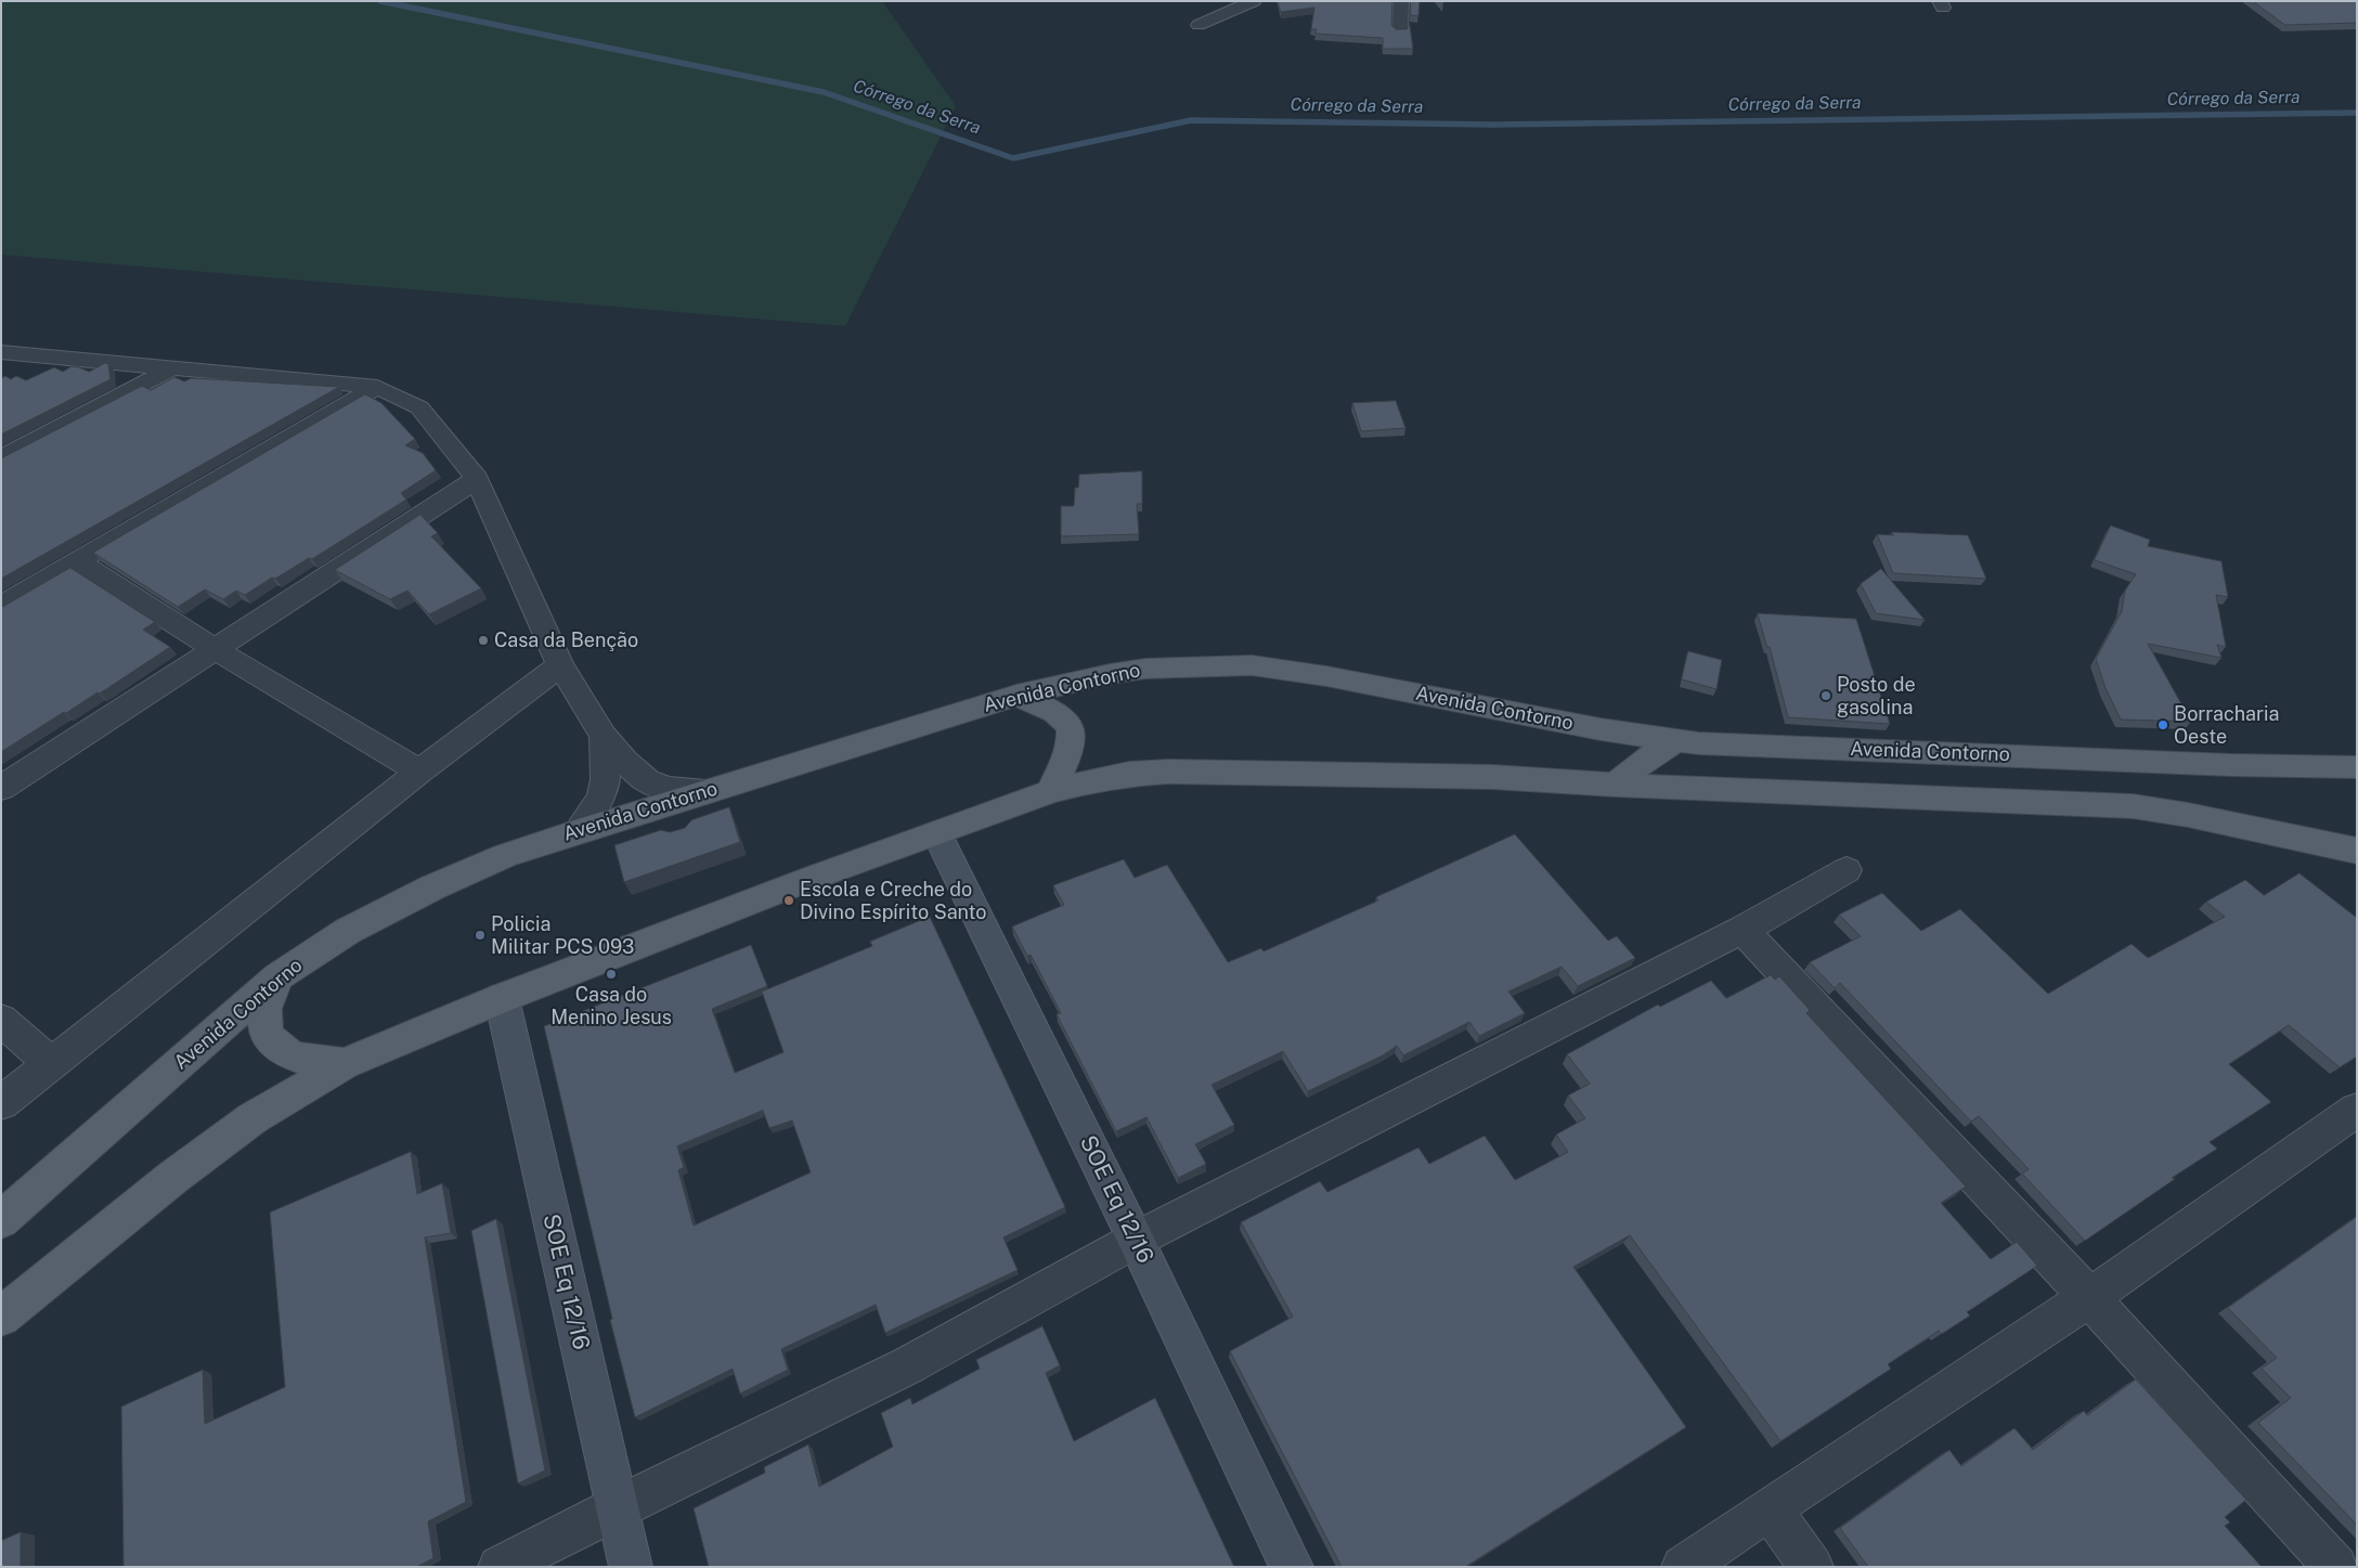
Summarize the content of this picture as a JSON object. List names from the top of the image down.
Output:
{
  "streets": {
    "main road": ["Avenida Contorno"],
    "street": ["SOE Eq 12/16"]
  },
  "water": ["Córrego da Serra"],
  "places": [
    "Casa da Benção",
    "Posto de gasolina",
    "Borracharia Oeste",
    "Escola e Creche do Divino Espírito Santo",
    "Policia Militar PCS 093",
    "Casa do Menino Jesus"
  ]
}
